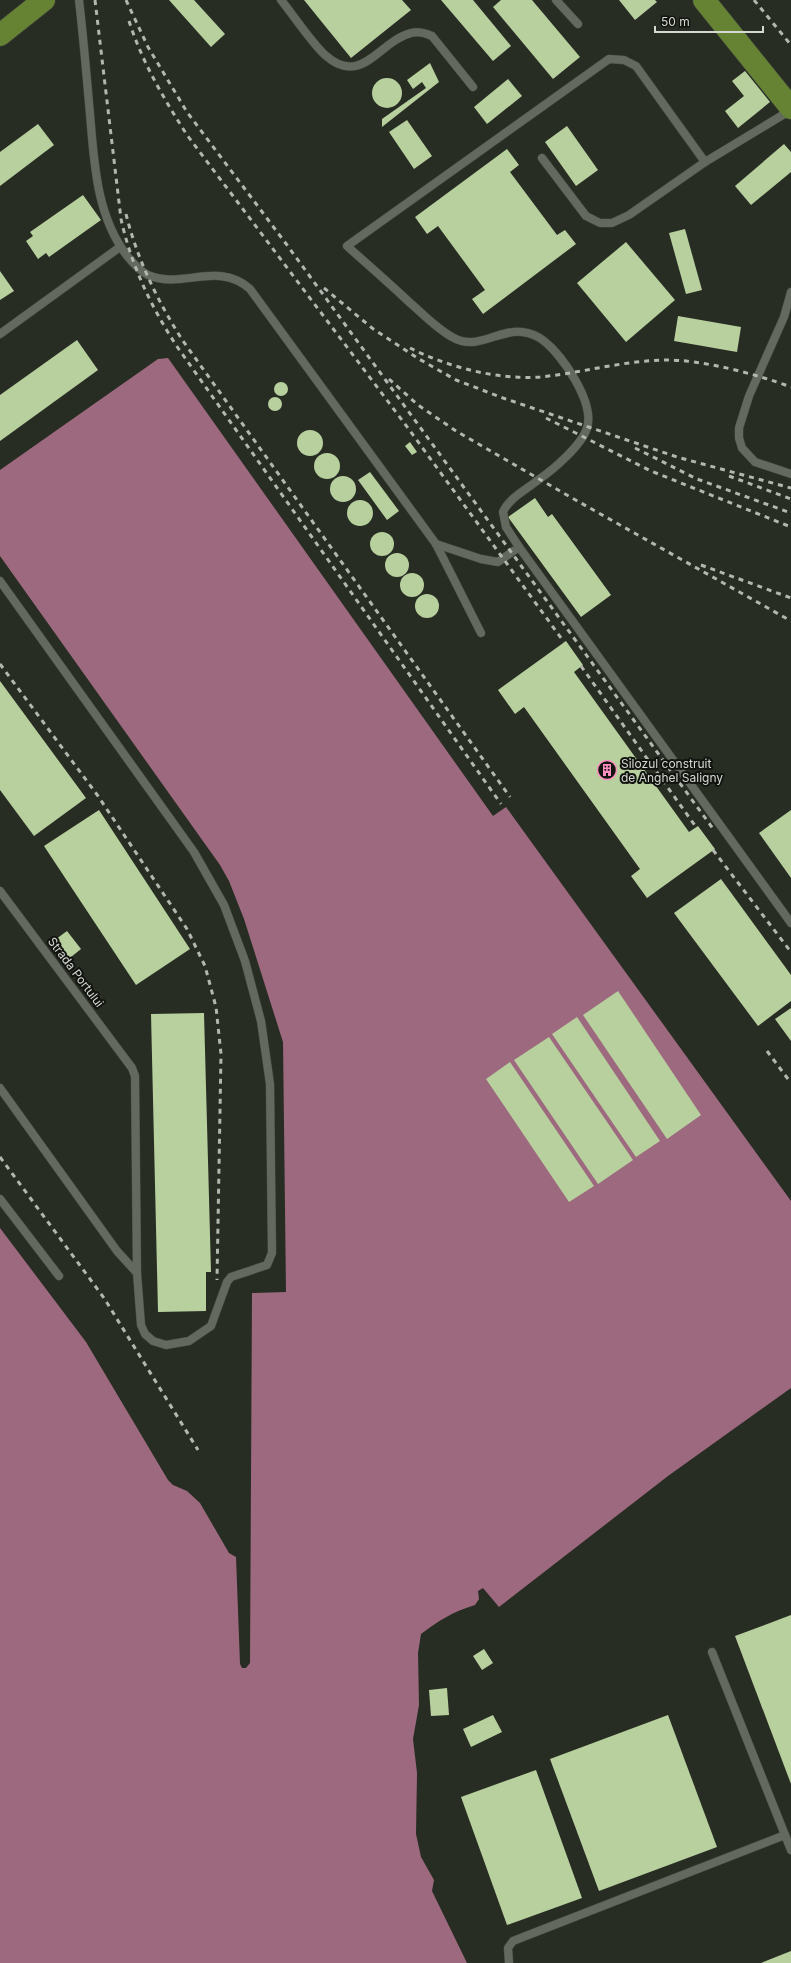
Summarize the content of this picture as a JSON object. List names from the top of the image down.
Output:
{
  "streets": {
    "lane": ["Strada Portului"]
  },
  "places": {
    "building": ["Silozul construit de Anghel Saligny"]
  },
  "scale_bar": "50 m"
}
